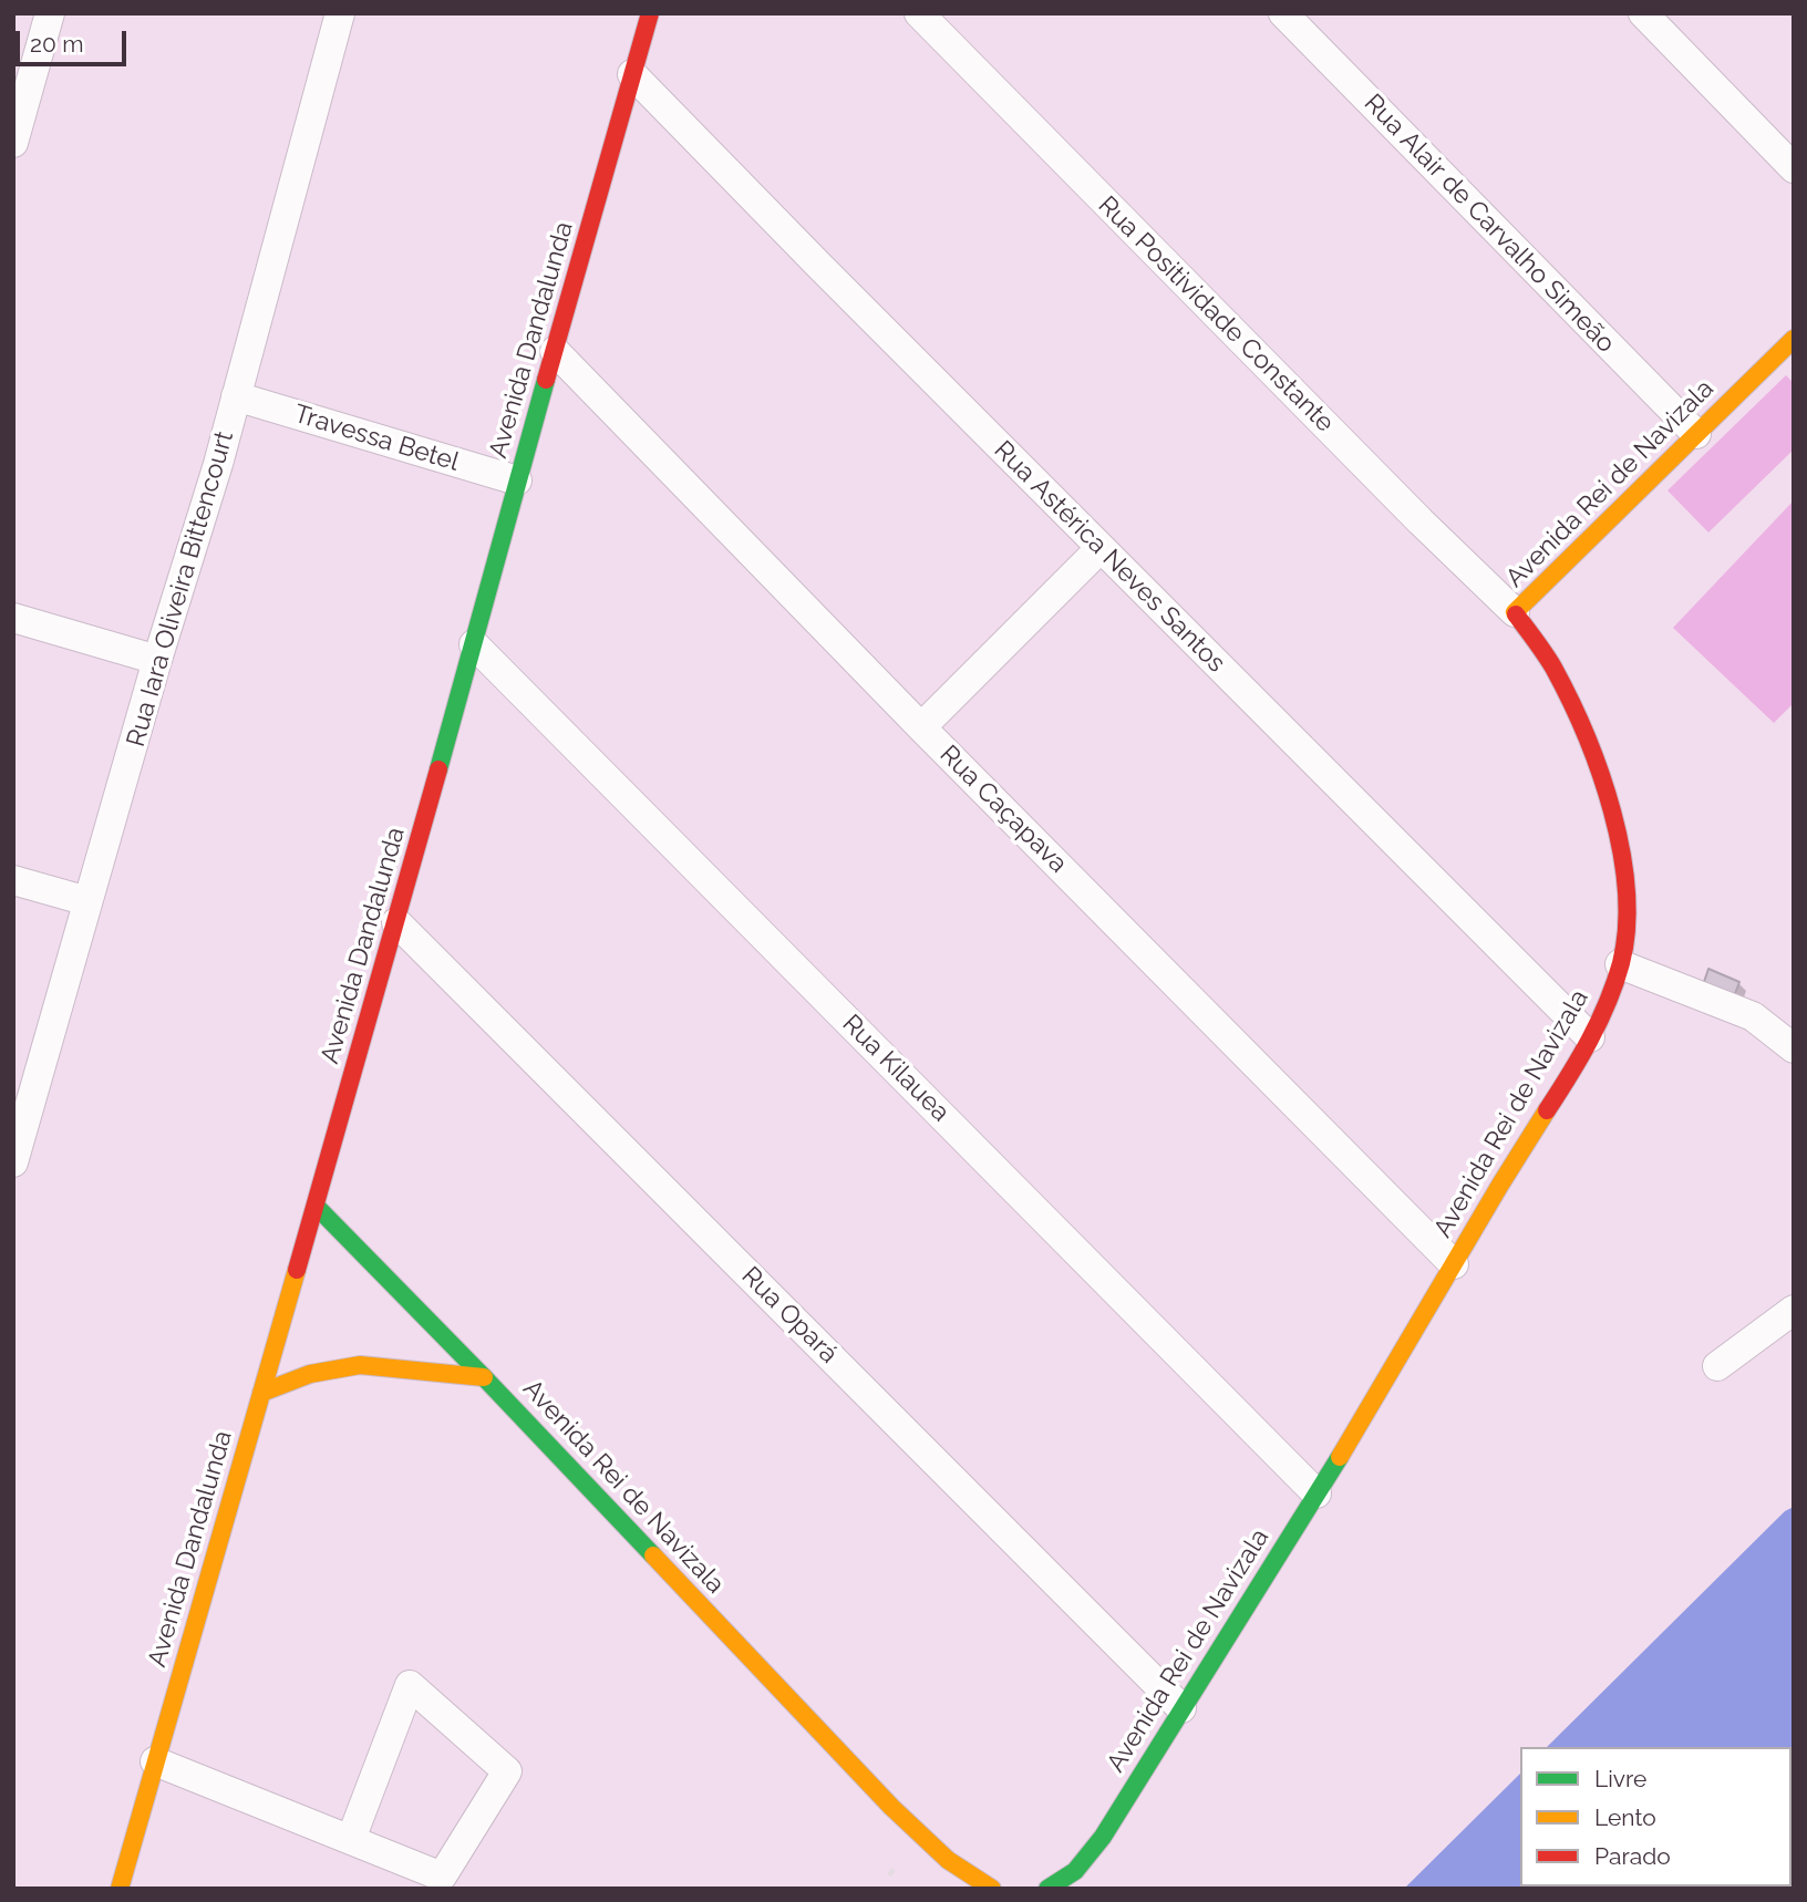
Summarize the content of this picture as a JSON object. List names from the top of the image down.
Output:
{
  "streets": {
    "street": [
      "Rua Alair de Carvalho Simeão",
      "Rua Positividade Constante",
      "Avenida Dandalunda",
      "Travessa Betel",
      "Avenida Rei de Navizala",
      "Rua Astérica Neves Santos",
      "Rua Iara Oliveira Bittencourt",
      "Rua Caçapava",
      "Rua Kilauea",
      "Rua Opará"
    ]
  },
  "crossings": [
    ["Rua Alair de Carvalho Simeão", "Avenida Rei de Navizala"],
    ["Rua Positividade Constante", "Avenida Rei de Navizala"],
    ["Avenida Dandalunda", "Travessa Betel"],
    ["Avenida Dandalunda", "Avenida Rei de Navizala"],
    ["Avenida Dandalunda", "Rua Astérica Neves Santos"],
    ["Avenida Dandalunda", "Rua Caçapava"],
    ["Avenida Dandalunda", "Rua Kilauea"],
    ["Avenida Dandalunda", "Rua Opará"],
    ["Travessa Betel", "Rua Iara Oliveira Bittencourt"],
    ["Avenida Rei de Navizala", "Rua Astérica Neves Santos"],
    ["Avenida Rei de Navizala", "Rua Caçapava"],
    ["Avenida Rei de Navizala", "Rua Kilauea"],
    ["Avenida Rei de Navizala", "Rua Opará"]
  ],
  "legend": ["Livre", "Lento", "Parado"],
  "scale_bar": "20 m"
}
